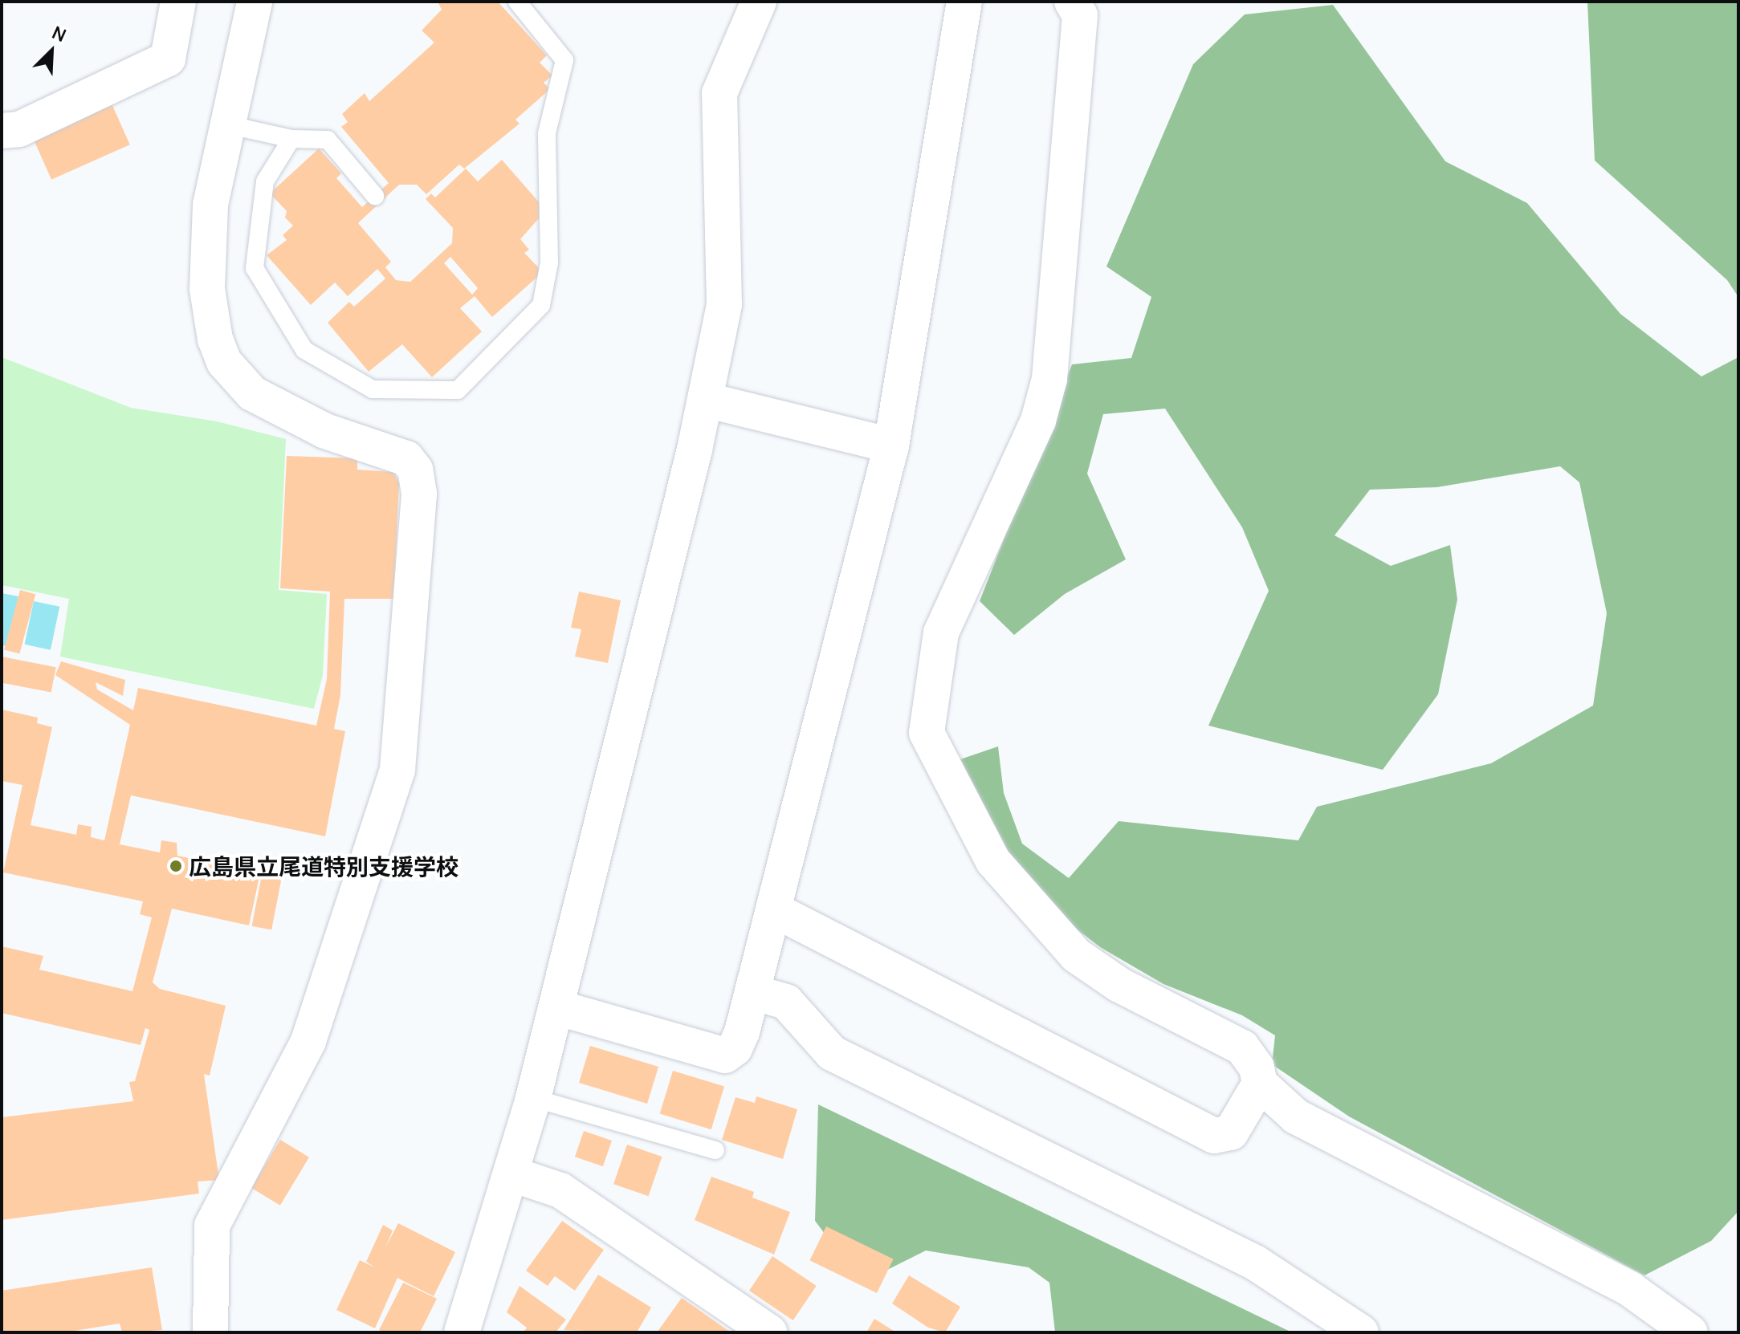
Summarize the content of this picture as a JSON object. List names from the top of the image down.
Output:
{
  "places": ["広島県立尾道特別支援学校"],
  "north": "top right"
}
